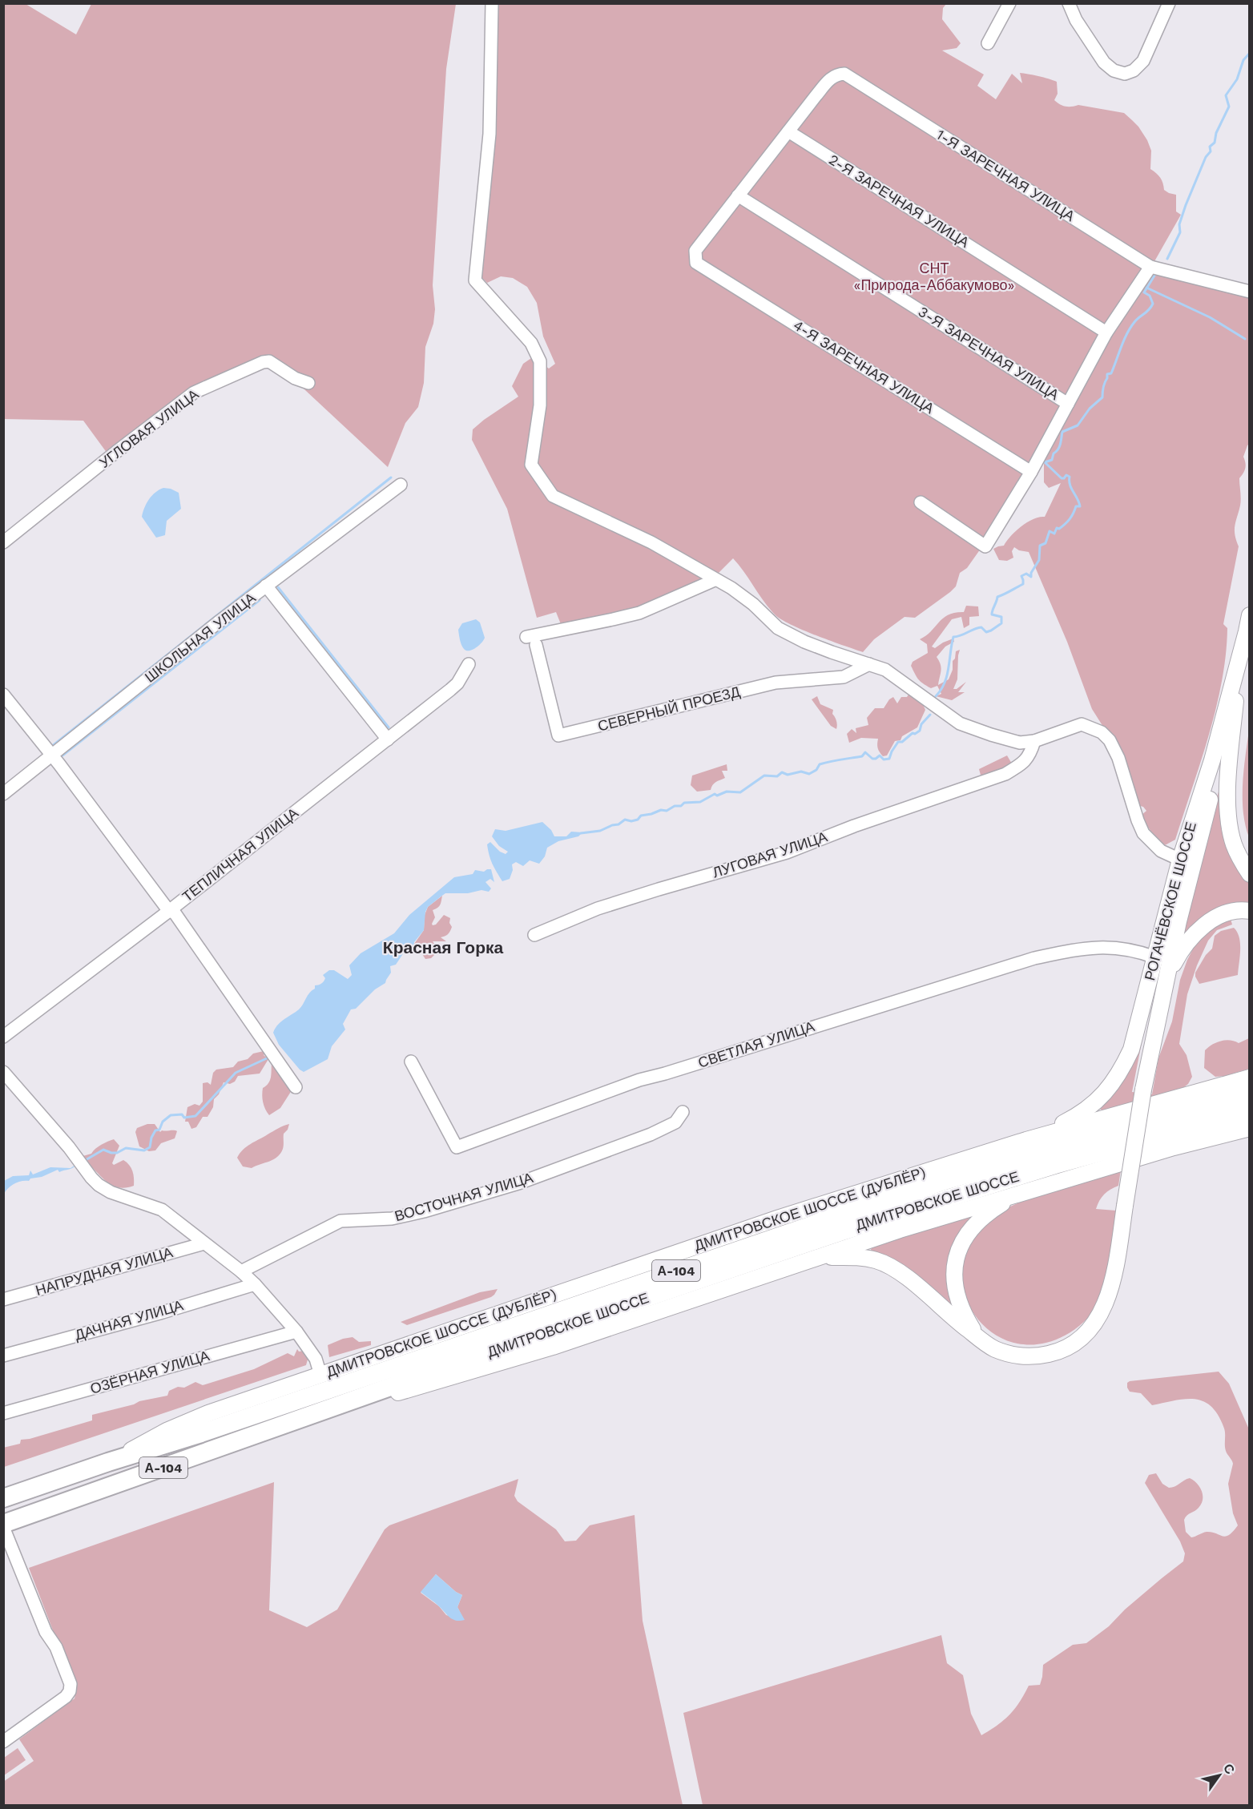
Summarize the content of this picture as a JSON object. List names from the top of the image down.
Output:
{
  "streets": {
    "highway": ["ДМИТРОВСКОЕ ШОССЕ", "А-104"],
    "main road": ["РОГАЧЁВСКОЕ ШОССЕ", "ДМИТРОВСКОЕ ШОССЕ (ДУБЛЁР)"],
    "street": [
      "1-Я ЗАРЕЧНАЯ УЛИЦА",
      "2-Я ЗАРЕЧНАЯ УЛИЦА",
      "3-Я ЗАРЕЧНАЯ УЛИЦА",
      "4-Я ЗАРЕЧНАЯ УЛИЦА",
      "УГЛОВАЯ УЛИЦА",
      "ШКОЛЬНАЯ УЛИЦА",
      "СЕВЕРНЫЙ ПРОЕЗД",
      "ТЕПЛИЧНАЯ УЛИЦА",
      "ЛУГОВАЯ УЛИЦА",
      "СВЕТЛАЯ УЛИЦА",
      "ВОСТОЧНАЯ УЛИЦА",
      "НАПРУДНАЯ УЛИЦА",
      "ДАЧНАЯ УЛИЦА",
      "ОЗЁРНАЯ УЛИЦА"
    ]
  },
  "crossings": [
    ["1-Я ЗАРЕЧНАЯ УЛИЦА", "2-Я ЗАРЕЧНАЯ УЛИЦА"],
    ["1-Я ЗАРЕЧНАЯ УЛИЦА", "3-Я ЗАРЕЧНАЯ УЛИЦА"],
    ["1-Я ЗАРЕЧНАЯ УЛИЦА", "4-Я ЗАРЕЧНАЯ УЛИЦА"],
    ["РОГАЧЁВСКОЕ ШОССЕ", "СВЕТЛАЯ УЛИЦА"],
    ["РОГАЧЁВСКОЕ ШОССЕ", "ДМИТРОВСКОЕ ШОССЕ (ДУБЛЁР)"],
    ["ДМИТРОВСКОЕ ШОССЕ", "ДМИТРОВСКОЕ ШОССЕ (ДУБЛЁР)"]
  ],
  "districts": ["Красная Горка"],
  "parks": ["СНТ «Природа-Аббакумово»"],
  "north": "top right"
}
